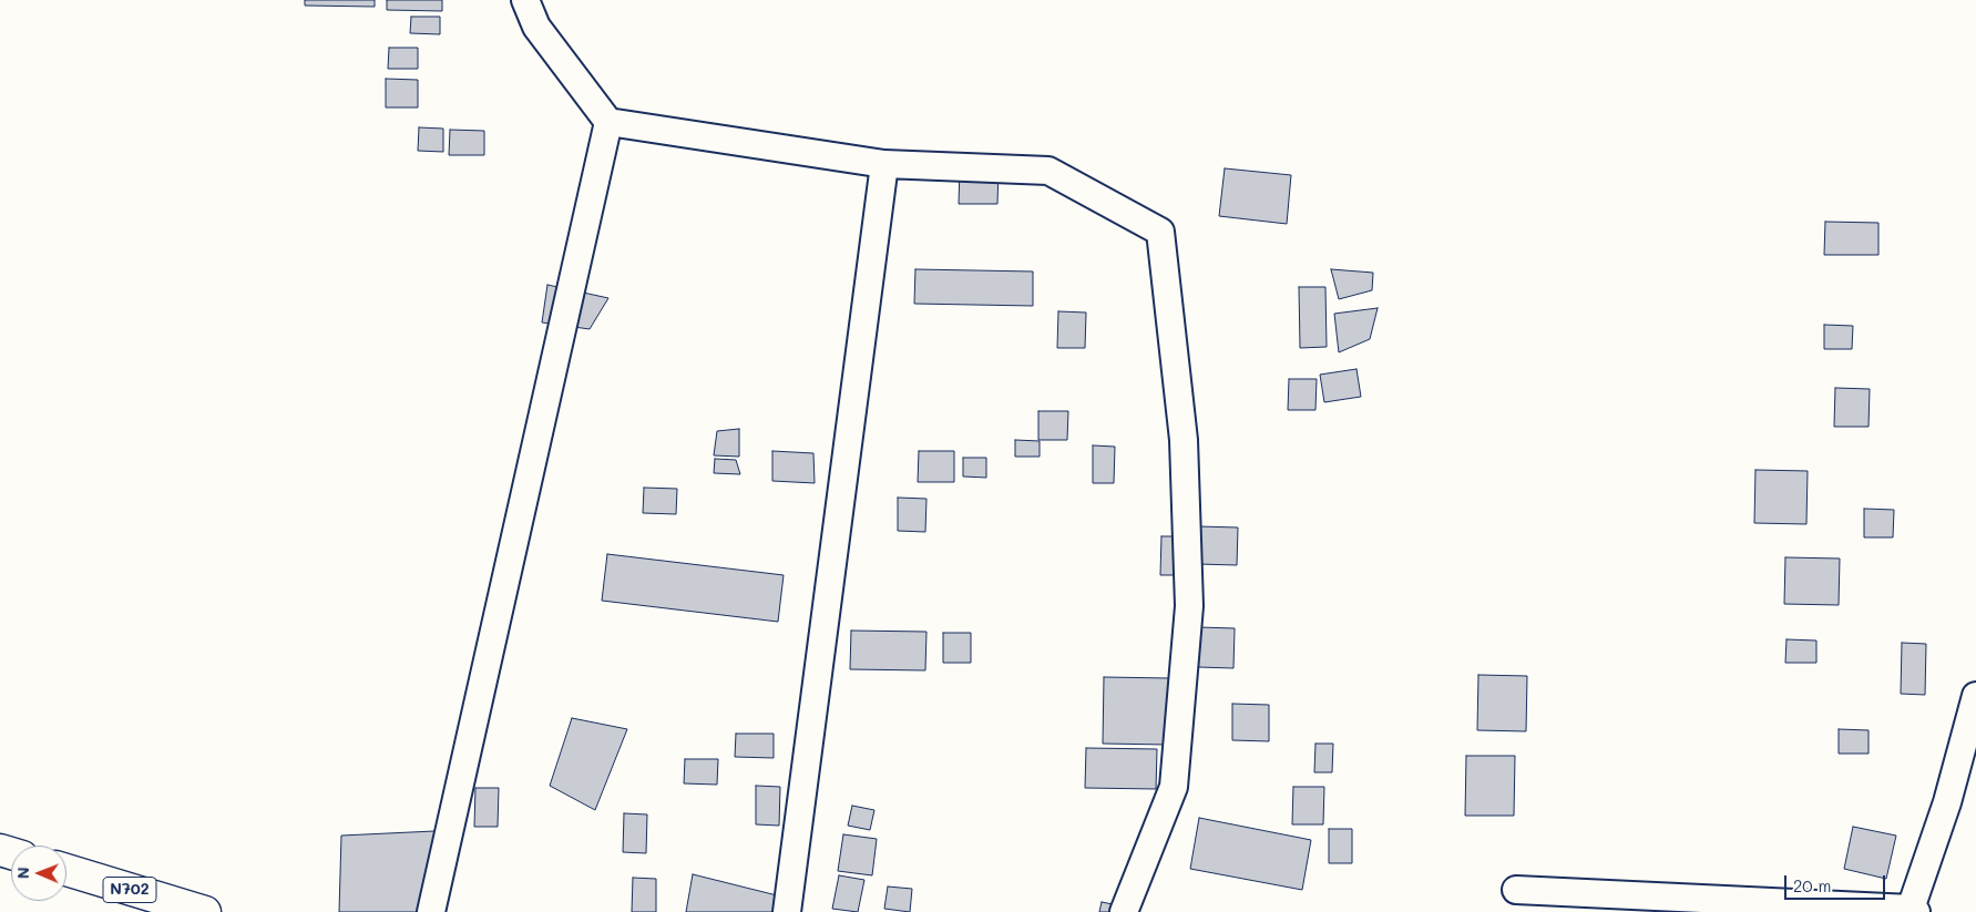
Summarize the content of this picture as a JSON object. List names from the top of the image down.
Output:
{
  "streets": {
    "highway": ["N702"]
  },
  "scale_bar": "20 m",
  "north": "left"
}
